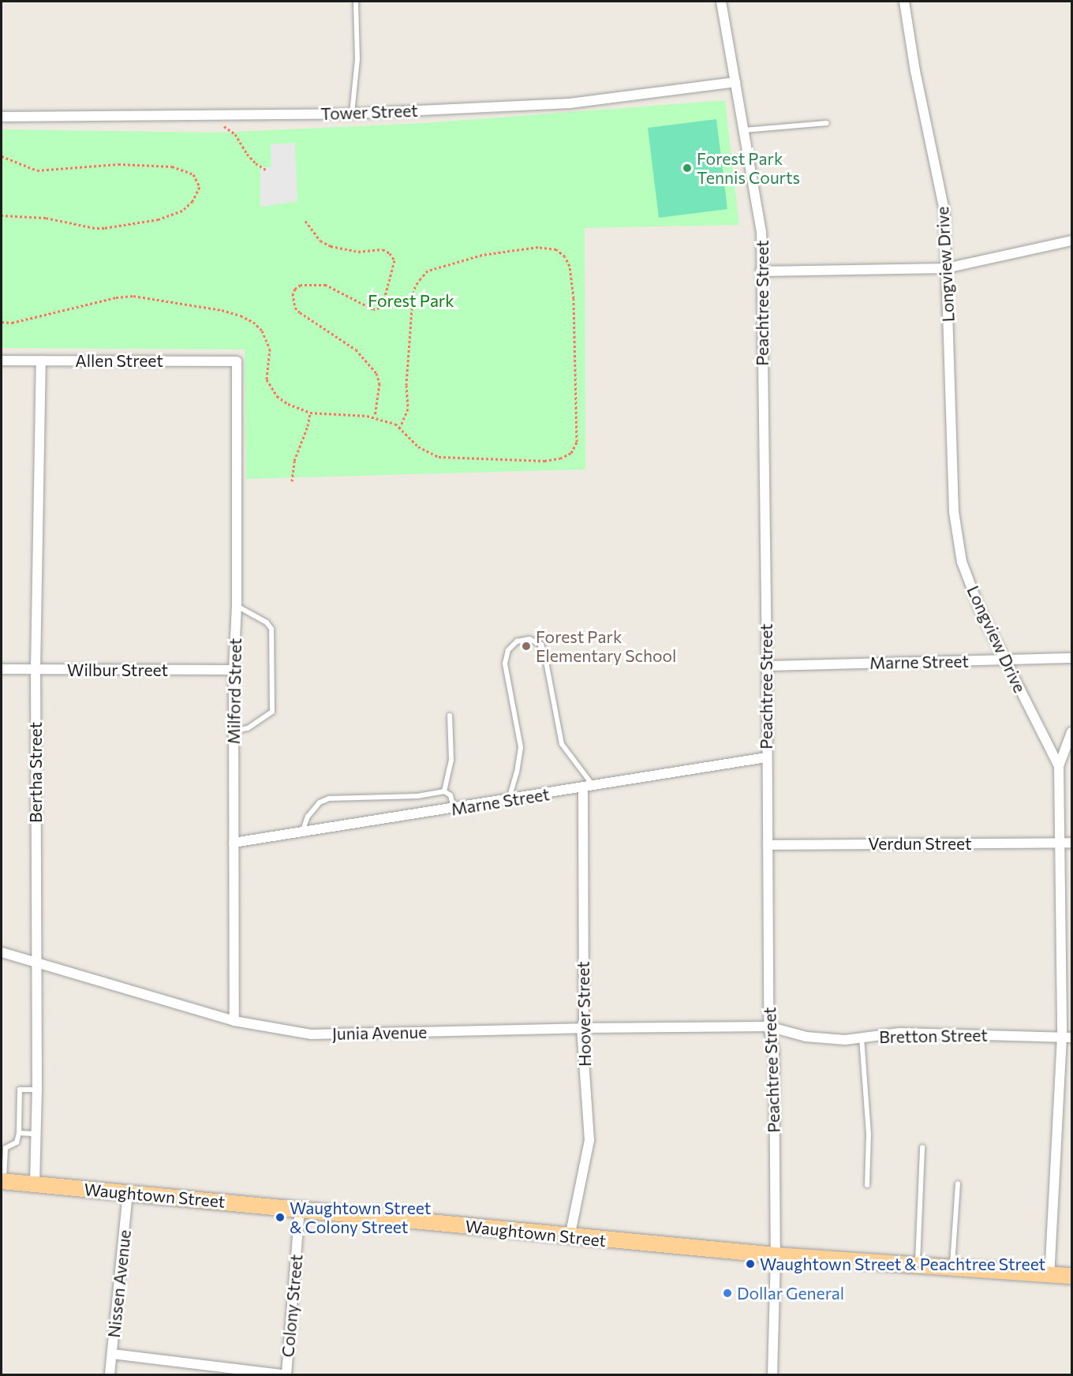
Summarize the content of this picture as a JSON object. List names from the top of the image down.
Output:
{
  "streets": {
    "main road": ["Waughtown Street"],
    "street": [
      "Tower Street",
      "Longview Drive",
      "Peachtree Street",
      "Allen Street",
      "Marne Street",
      "Wilbur Street",
      "Milford Street",
      "Bertha Street",
      "Verdun Street",
      "Hoover Street",
      "Junia Avenue",
      "Bretton Street",
      "Nissen Avenue",
      "Colony Street"
    ]
  },
  "crossings": [
    ["Tower Street", "Peachtree Street"],
    ["Longview Drive", "Marne Street"],
    ["Longview Drive", "Verdun Street"],
    ["Longview Drive", "Bretton Street"],
    ["Longview Drive", "Waughtown Street"],
    ["Peachtree Street", "Marne Street"],
    ["Peachtree Street", "Verdun Street"],
    ["Peachtree Street", "Junia Avenue"],
    ["Peachtree Street", "Bretton Street"],
    ["Peachtree Street", "Waughtown Street"],
    ["Allen Street", "Milford Street"],
    ["Allen Street", "Bertha Street"],
    ["Marne Street", "Milford Street"],
    ["Marne Street", "Hoover Street"],
    ["Wilbur Street", "Milford Street"],
    ["Wilbur Street", "Bertha Street"],
    ["Milford Street", "Junia Avenue"],
    ["Bertha Street", "Junia Avenue"],
    ["Bertha Street", "Waughtown Street"],
    ["Hoover Street", "Junia Avenue"],
    ["Hoover Street", "Waughtown Street"],
    ["Junia Avenue", "Bretton Street"],
    ["Waughtown Street", "Nissen Avenue"],
    ["Waughtown Street", "Colony Street"],
    ["Nissen Avenue", "Colony Street"]
  ],
  "parks": ["Forest Park"],
  "places": [
    "Forest Park Tennis Courts",
    "Forest Park Elementary School",
    "Waughtown Street & Colony Street",
    "Waughtown Street & Peachtree Street",
    "Dollar General"
  ]
}
